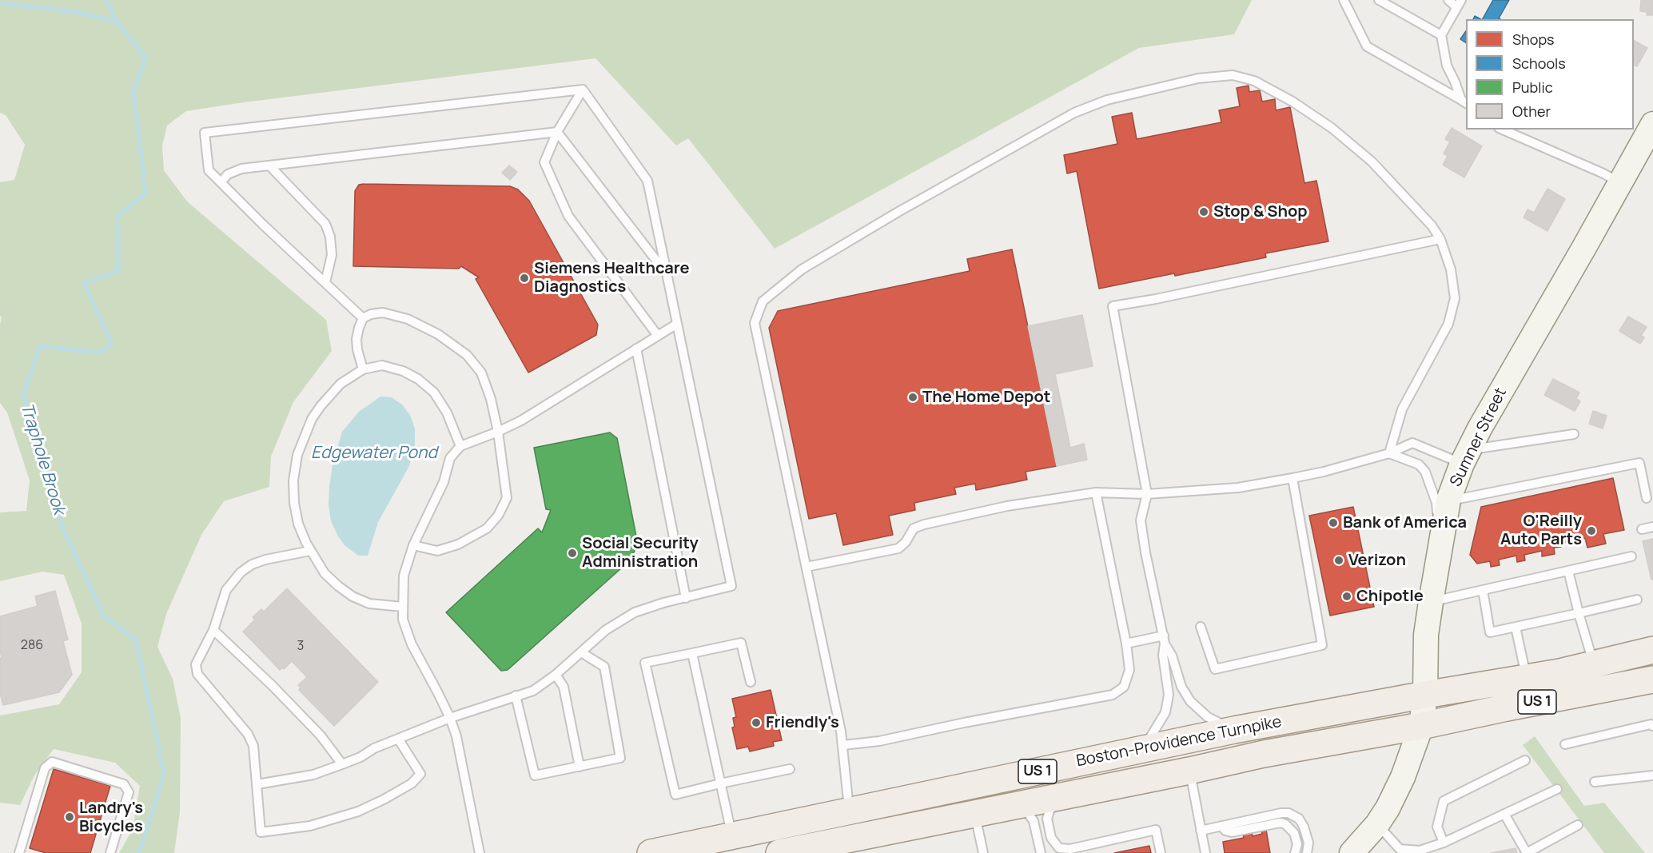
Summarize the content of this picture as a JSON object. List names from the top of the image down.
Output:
{
  "streets": {
    "main road": ["US 1", "Boston-Providence Turnpike"],
    "street": ["Sumner Street"]
  },
  "crossings": [
    ["Sumner Street", "Boston-Providence Turnpike"]
  ],
  "water": ["Edgewater Pond", "Traphole Brook"],
  "places": [
    "Stop & Shop",
    "Siemens Healthcare Diagnostics",
    "The Home Depot",
    "Bank of America",
    "O'Reilly Auto Parts",
    "Social Security Administration",
    "Verizon",
    "Chipotle",
    "Friendly's",
    "Landry's Bicycles"
  ],
  "house_numbers": ["286", "3"],
  "legend": [
    "Shops",
    "Schools",
    "Public",
    "Other"
  ]
}
